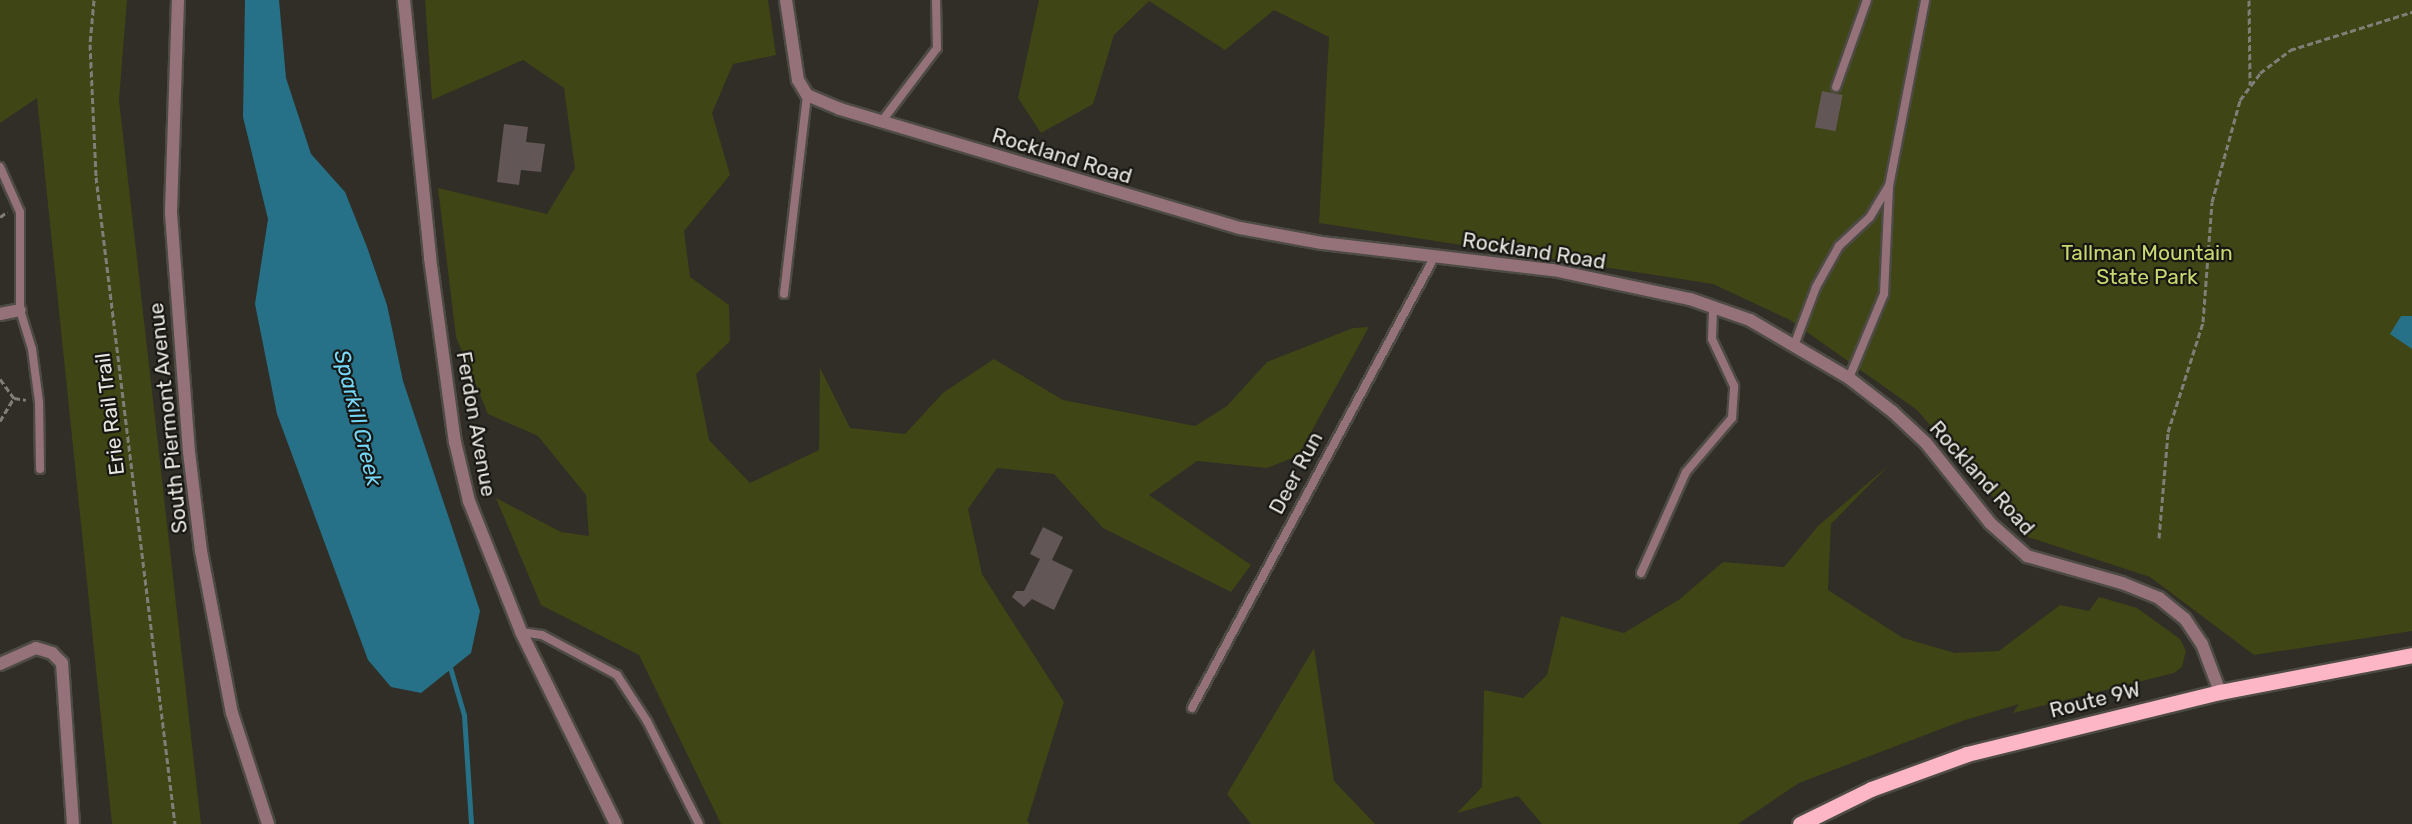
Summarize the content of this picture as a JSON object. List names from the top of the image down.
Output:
{
  "streets": {
    "main road": ["Route 9W"],
    "street": ["Rockland Road", "South Piermont Avenue", "Ferdon Avenue"],
    "lane": ["Deer Run"],
    "path": ["Erie Rail Trail"]
  },
  "crossings": [
    ["Rockland Road", "Deer Run"],
    ["Rockland Road", "Route 9W"]
  ],
  "water": ["Sparkill Creek"],
  "parks": ["Tallman Mountain State Park"]
}
